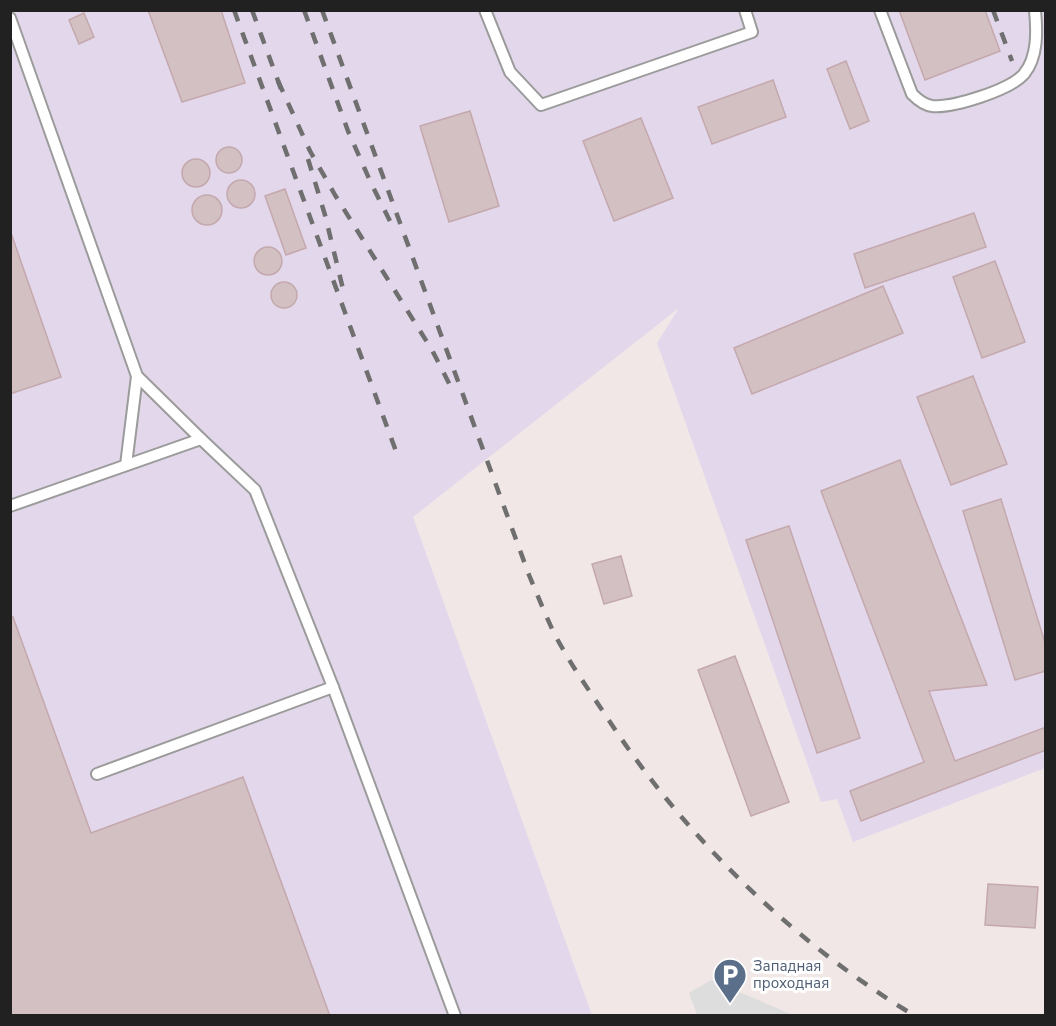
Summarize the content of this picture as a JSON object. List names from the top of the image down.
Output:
{
  "places": {
    "parking": ["Западная проходная"]
  }
}
